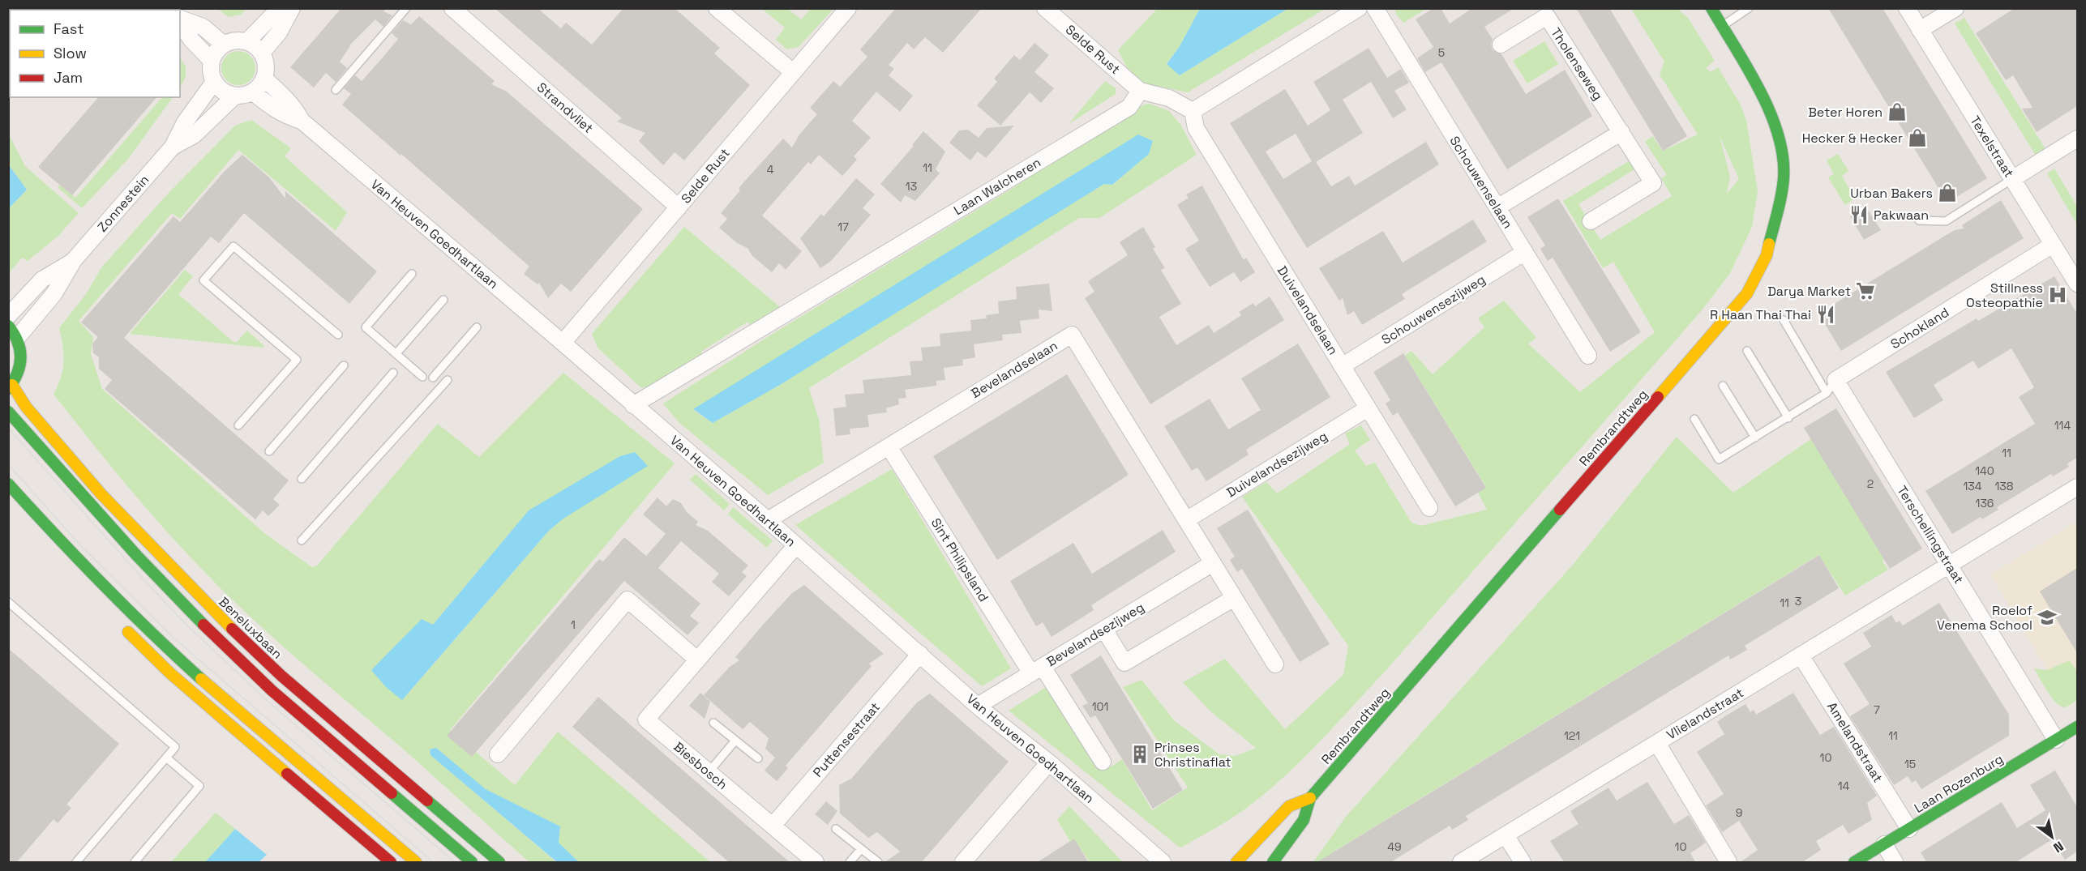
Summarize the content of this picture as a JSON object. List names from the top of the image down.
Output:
{
  "streets": {
    "street": [
      "Selde Rust",
      "Tholenseweg",
      "Strandvliet",
      "Texelstraat",
      "Schouwenselaan",
      "Laan Walcheren",
      "Zonnestein",
      "Van Heuven Goedhartlaan",
      "Schouwensezijweg",
      "Duivelandselaan",
      "Schokland",
      "Bevelandselaan",
      "Rembrandtweg",
      "Duivelandsezijweg",
      "Terschellingstraat",
      "Sint Philipsland",
      "Beneluxbaan",
      "Bevelandsezijweg",
      "Vlielandstraat",
      "Puttensestraat",
      "Amelandstraat",
      "Biesbosch",
      "Laan Rozenburg"
    ]
  },
  "crossings": [
    ["Selde Rust", "Strandvliet"],
    ["Selde Rust", "Laan Walcheren"],
    ["Selde Rust", "Van Heuven Goedhartlaan"],
    ["Texelstraat", "Schokland"],
    ["Schouwenselaan", "Schouwensezijweg"],
    ["Laan Walcheren", "Van Heuven Goedhartlaan"],
    ["Zonnestein", "Van Heuven Goedhartlaan"],
    ["Van Heuven Goedhartlaan", "Bevelandselaan"],
    ["Van Heuven Goedhartlaan", "Bevelandsezijweg"],
    ["Van Heuven Goedhartlaan", "Puttensestraat"],
    ["Van Heuven Goedhartlaan", "Biesbosch"],
    ["Schouwensezijweg", "Duivelandselaan"],
    ["Duivelandselaan", "Duivelandsezijweg"],
    ["Schokland", "Terschellingstraat"],
    ["Bevelandselaan", "Duivelandsezijweg"],
    ["Bevelandselaan", "Sint Philipsland"],
    ["Bevelandselaan", "Bevelandsezijweg"],
    ["Terschellingstraat", "Vlielandstraat"],
    ["Terschellingstraat", "Laan Rozenburg"],
    ["Sint Philipsland", "Bevelandsezijweg"],
    ["Vlielandstraat", "Amelandstraat"],
    ["Puttensestraat", "Biesbosch"],
    ["Amelandstraat", "Laan Rozenburg"]
  ],
  "places": {
    "shop": ["Beter Horen", "Hecker & Hecker", "Urban Bakers"],
    "restaurant": ["Pakwaan", "R Haan Thai Thai"],
    "supermarket": ["Darya Market"],
    "hospital": ["Stillness Osteopathie"],
    "school or university": ["Roelof Venema School"],
    "building": ["Prinses Christinaflat"]
  },
  "house_numbers": [
    "5",
    "11",
    "4",
    "13",
    "17",
    "114",
    "11",
    "140",
    "2",
    "134",
    "138",
    "136",
    "3",
    "11",
    "1",
    "101",
    "7",
    "121",
    "11",
    "10",
    "15",
    "14",
    "9",
    "49",
    "10"
  ],
  "legend": ["Fast", "Slow", "Jam"],
  "north": "bottom right"
}
